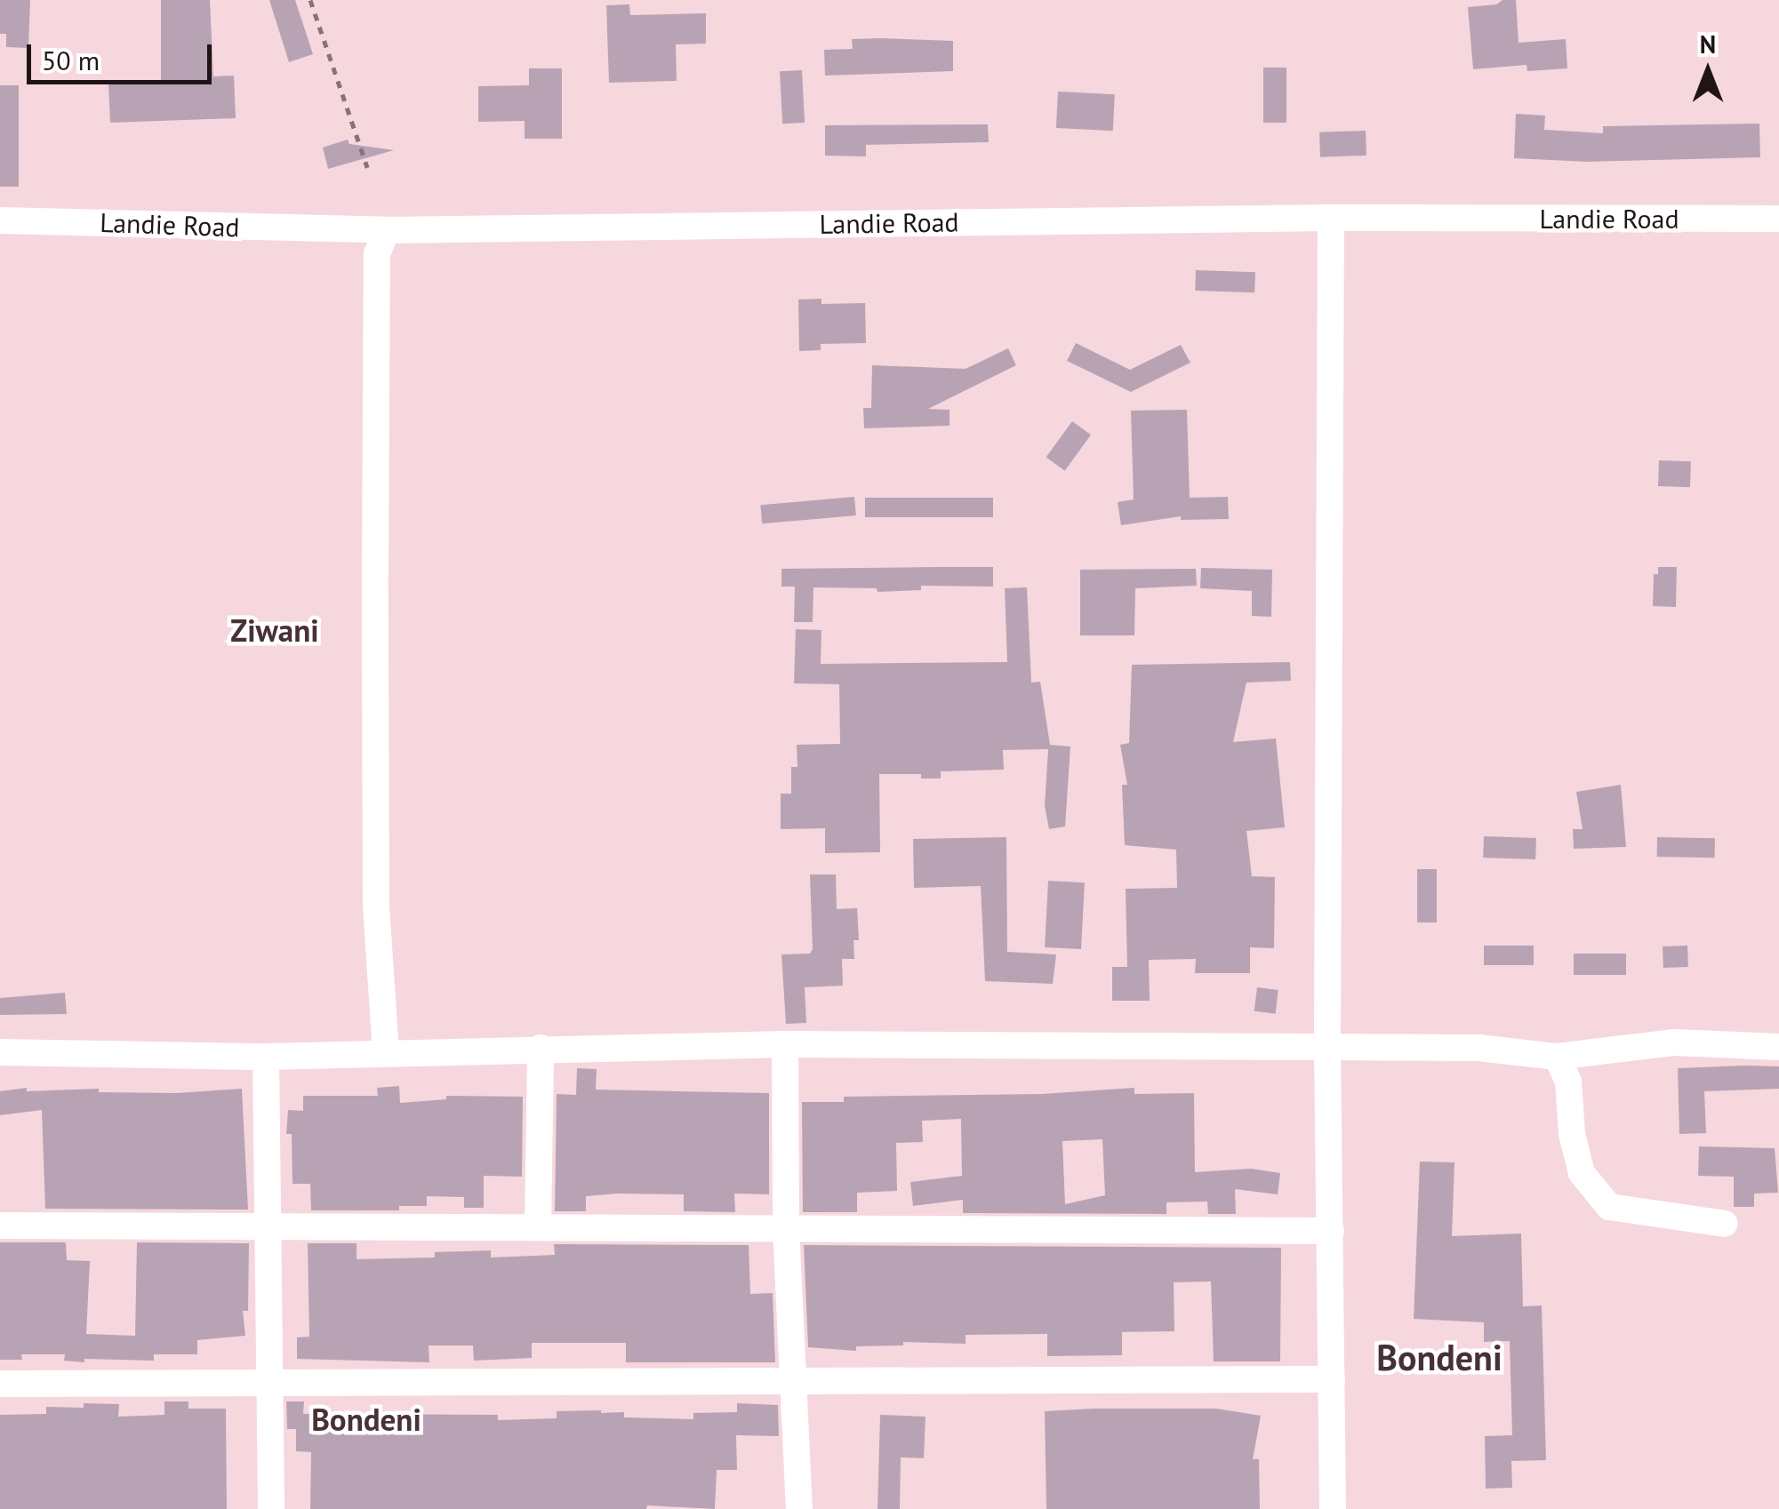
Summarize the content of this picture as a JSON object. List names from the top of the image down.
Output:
{
  "streets": {
    "street": ["Landie Road"]
  },
  "districts": ["Ziwani", "Bondeni", "Bondeni"],
  "scale_bar": "50 m",
  "north": "top"
}
